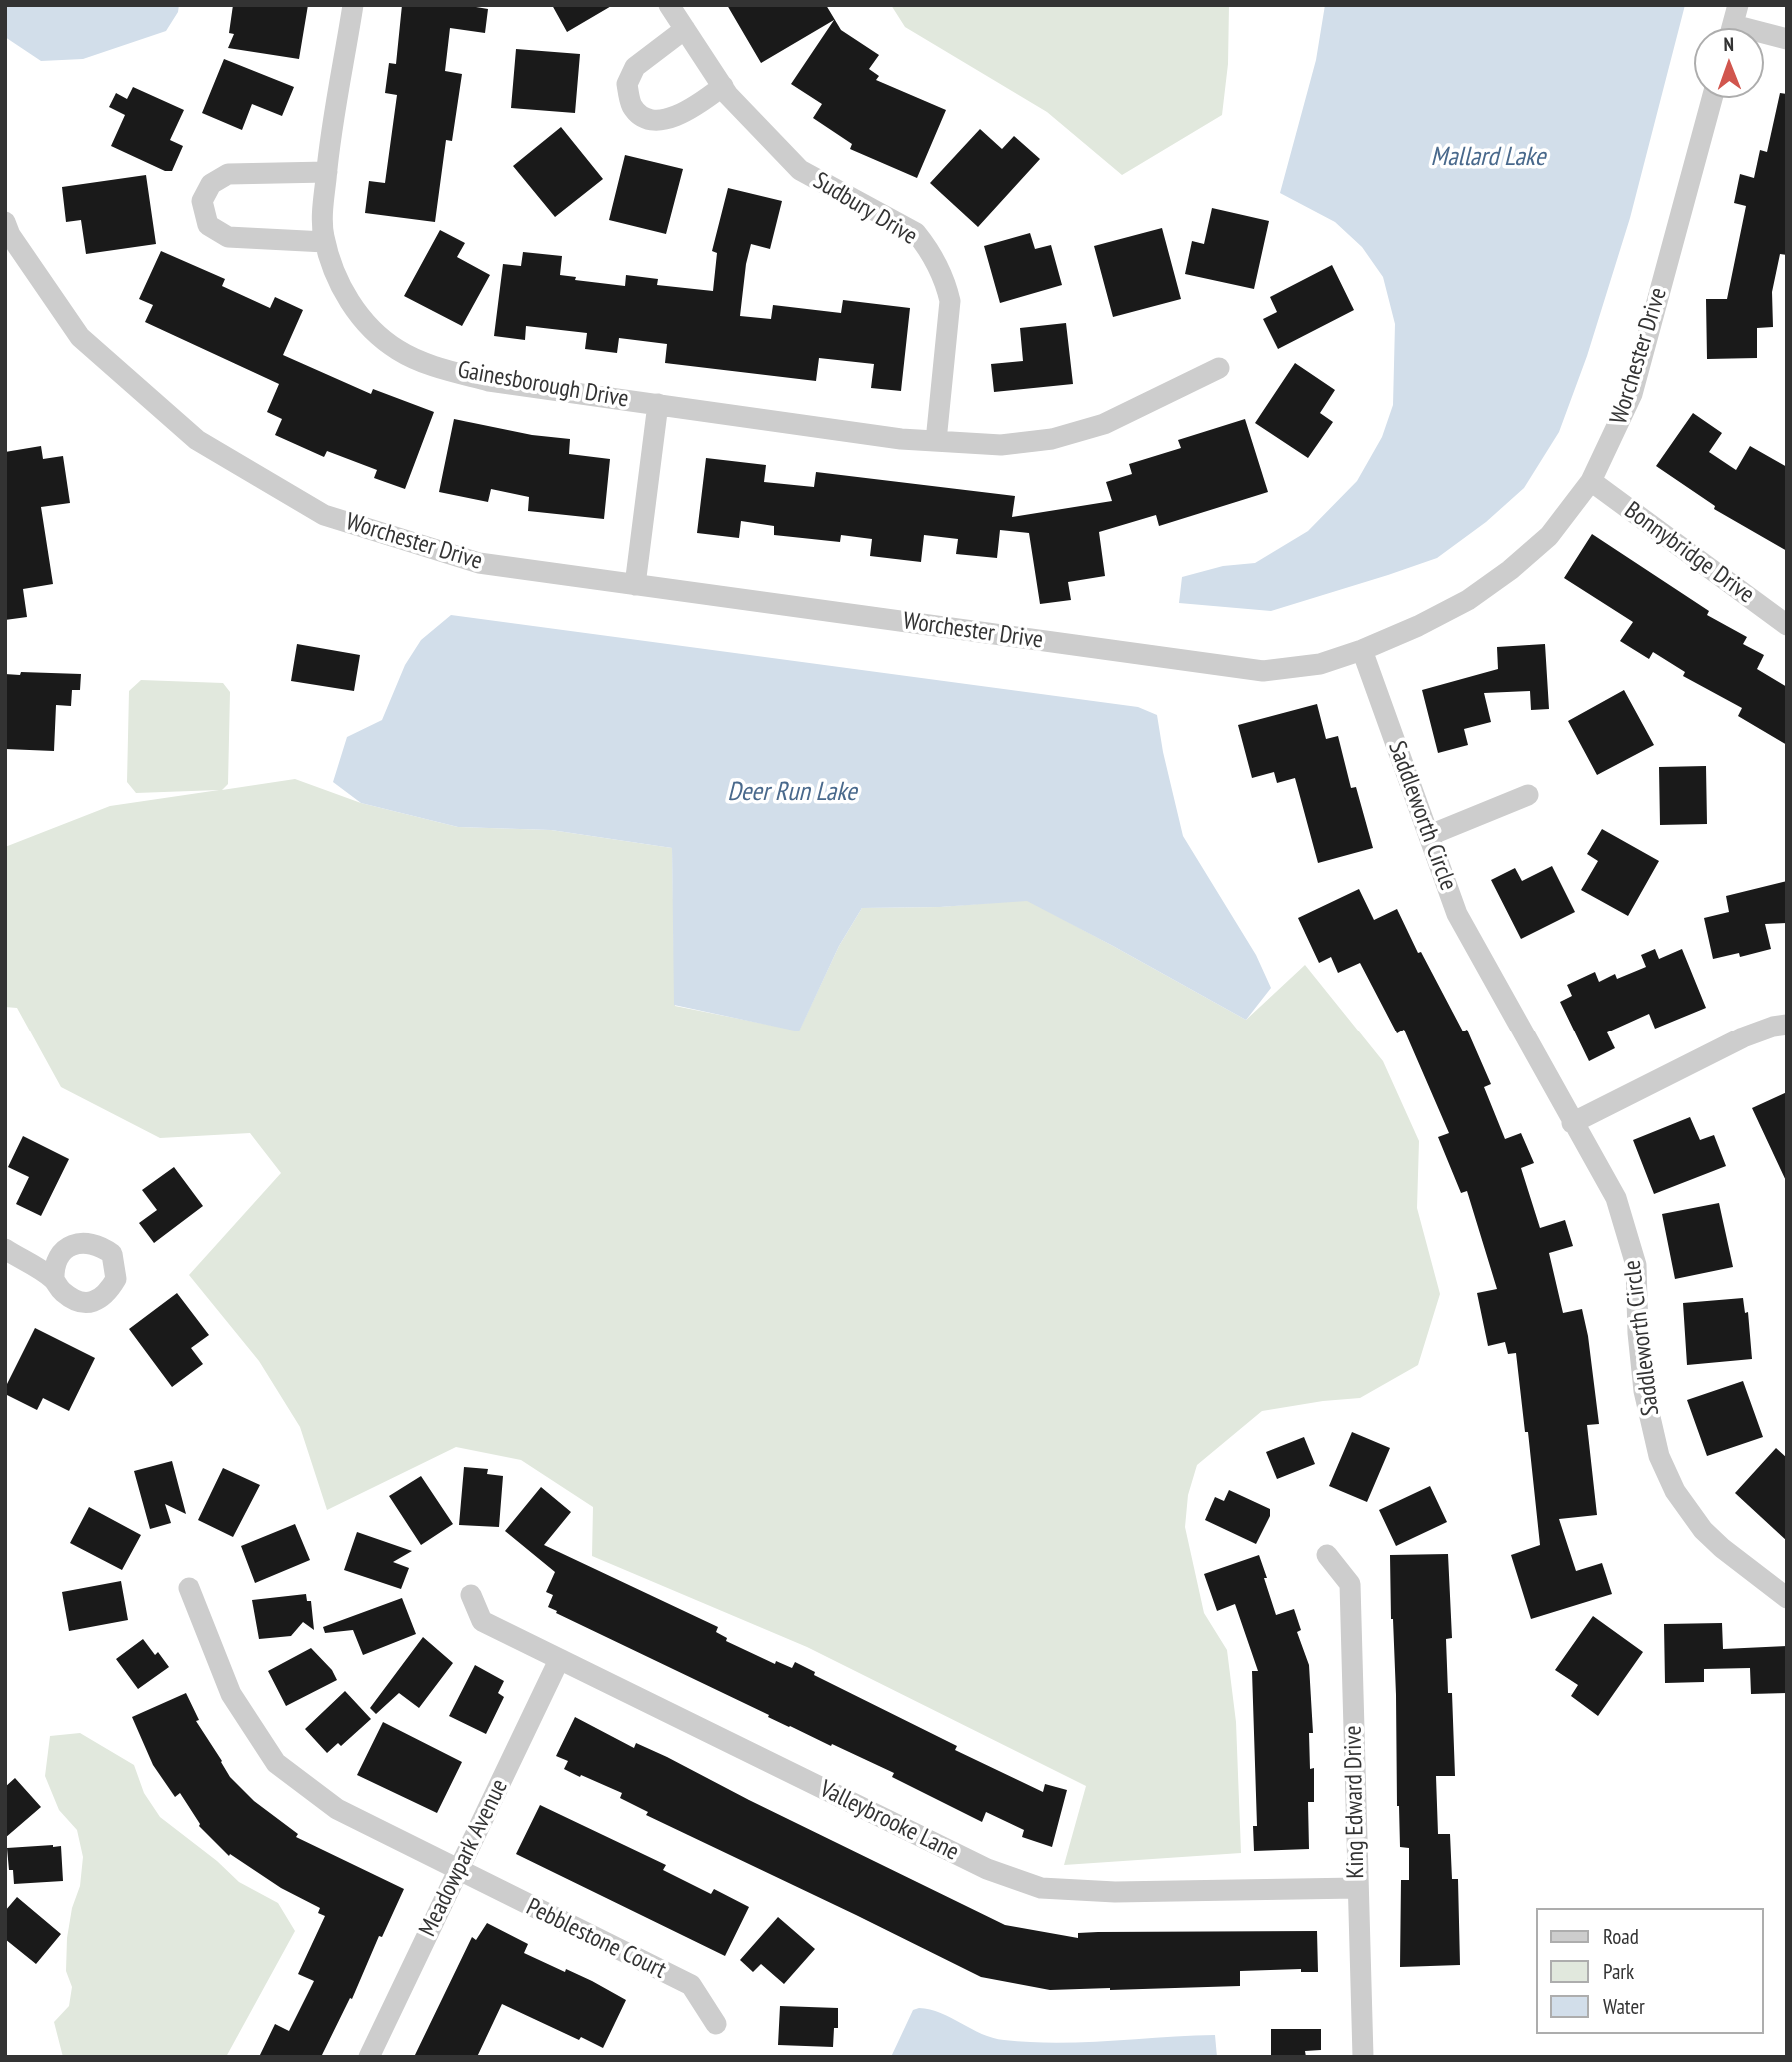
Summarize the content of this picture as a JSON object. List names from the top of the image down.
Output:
{
  "streets": {
    "street": [
      "Sudbury Drive",
      "Worchester Drive",
      "Gainesborough Drive",
      "Bonnybridge Drive",
      "Saddleworth Circle",
      "King Edward Drive",
      "Valleybrooke Lane",
      "Meadowpark Avenue",
      "Pebblestone Court"
    ]
  },
  "crossings": [
    ["Sudbury Drive", "Gainesborough Drive"],
    ["Worchester Drive", "Gainesborough Drive"],
    ["Worchester Drive", "Bonnybridge Drive"],
    ["Worchester Drive", "Saddleworth Circle"],
    ["King Edward Drive", "Valleybrooke Lane"],
    ["Valleybrooke Lane", "Meadowpark Avenue"],
    ["Meadowpark Avenue", "Pebblestone Court"]
  ],
  "water": ["Mallard Lake", "Deer Run Lake"],
  "legend": ["Road", "Park", "Water"],
  "north": "top"
}
